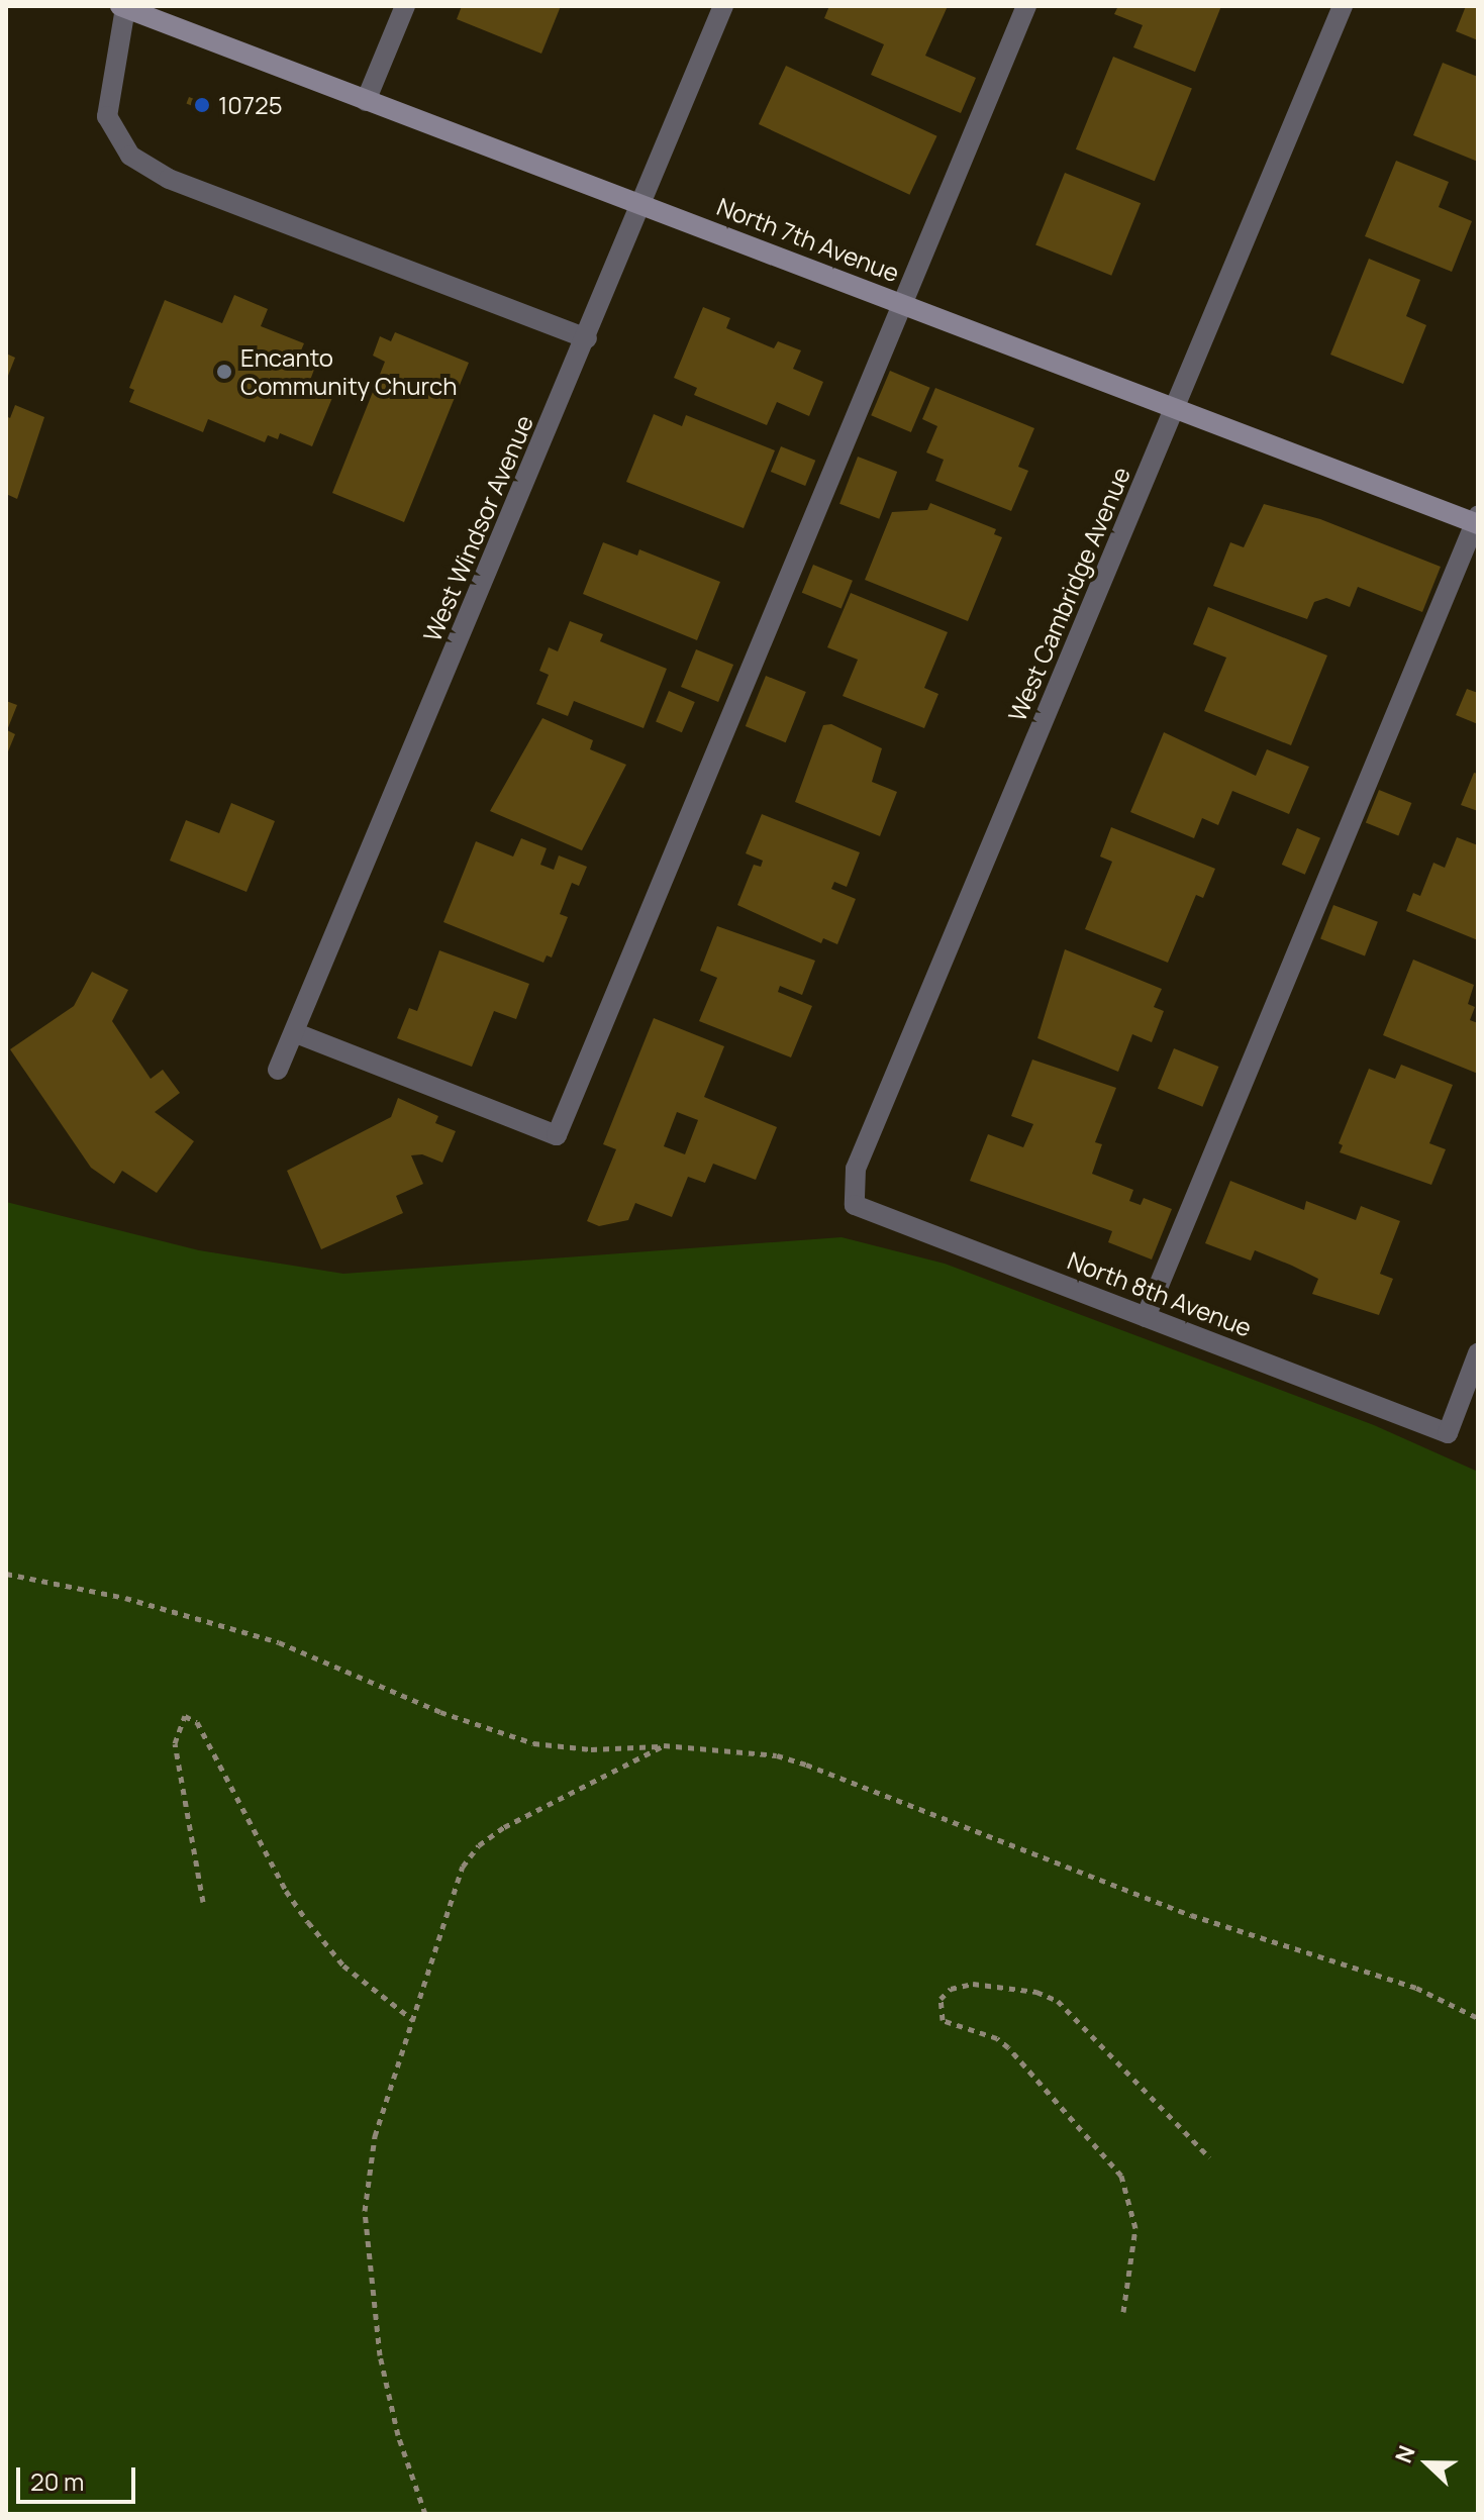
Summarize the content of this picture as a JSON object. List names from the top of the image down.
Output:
{
  "streets": {
    "main road": ["North 7th Avenue"],
    "street": ["West Windsor Avenue", "West Cambridge Avenue", "North 8th Avenue"]
  },
  "crossings": [
    ["North 7th Avenue", "West Windsor Avenue"],
    ["North 7th Avenue", "West Cambridge Avenue"],
    ["West Cambridge Avenue", "North 8th Avenue"]
  ],
  "places": ["10725", "Encanto Community Church"],
  "scale_bar": "20 m",
  "north": "left"
}
